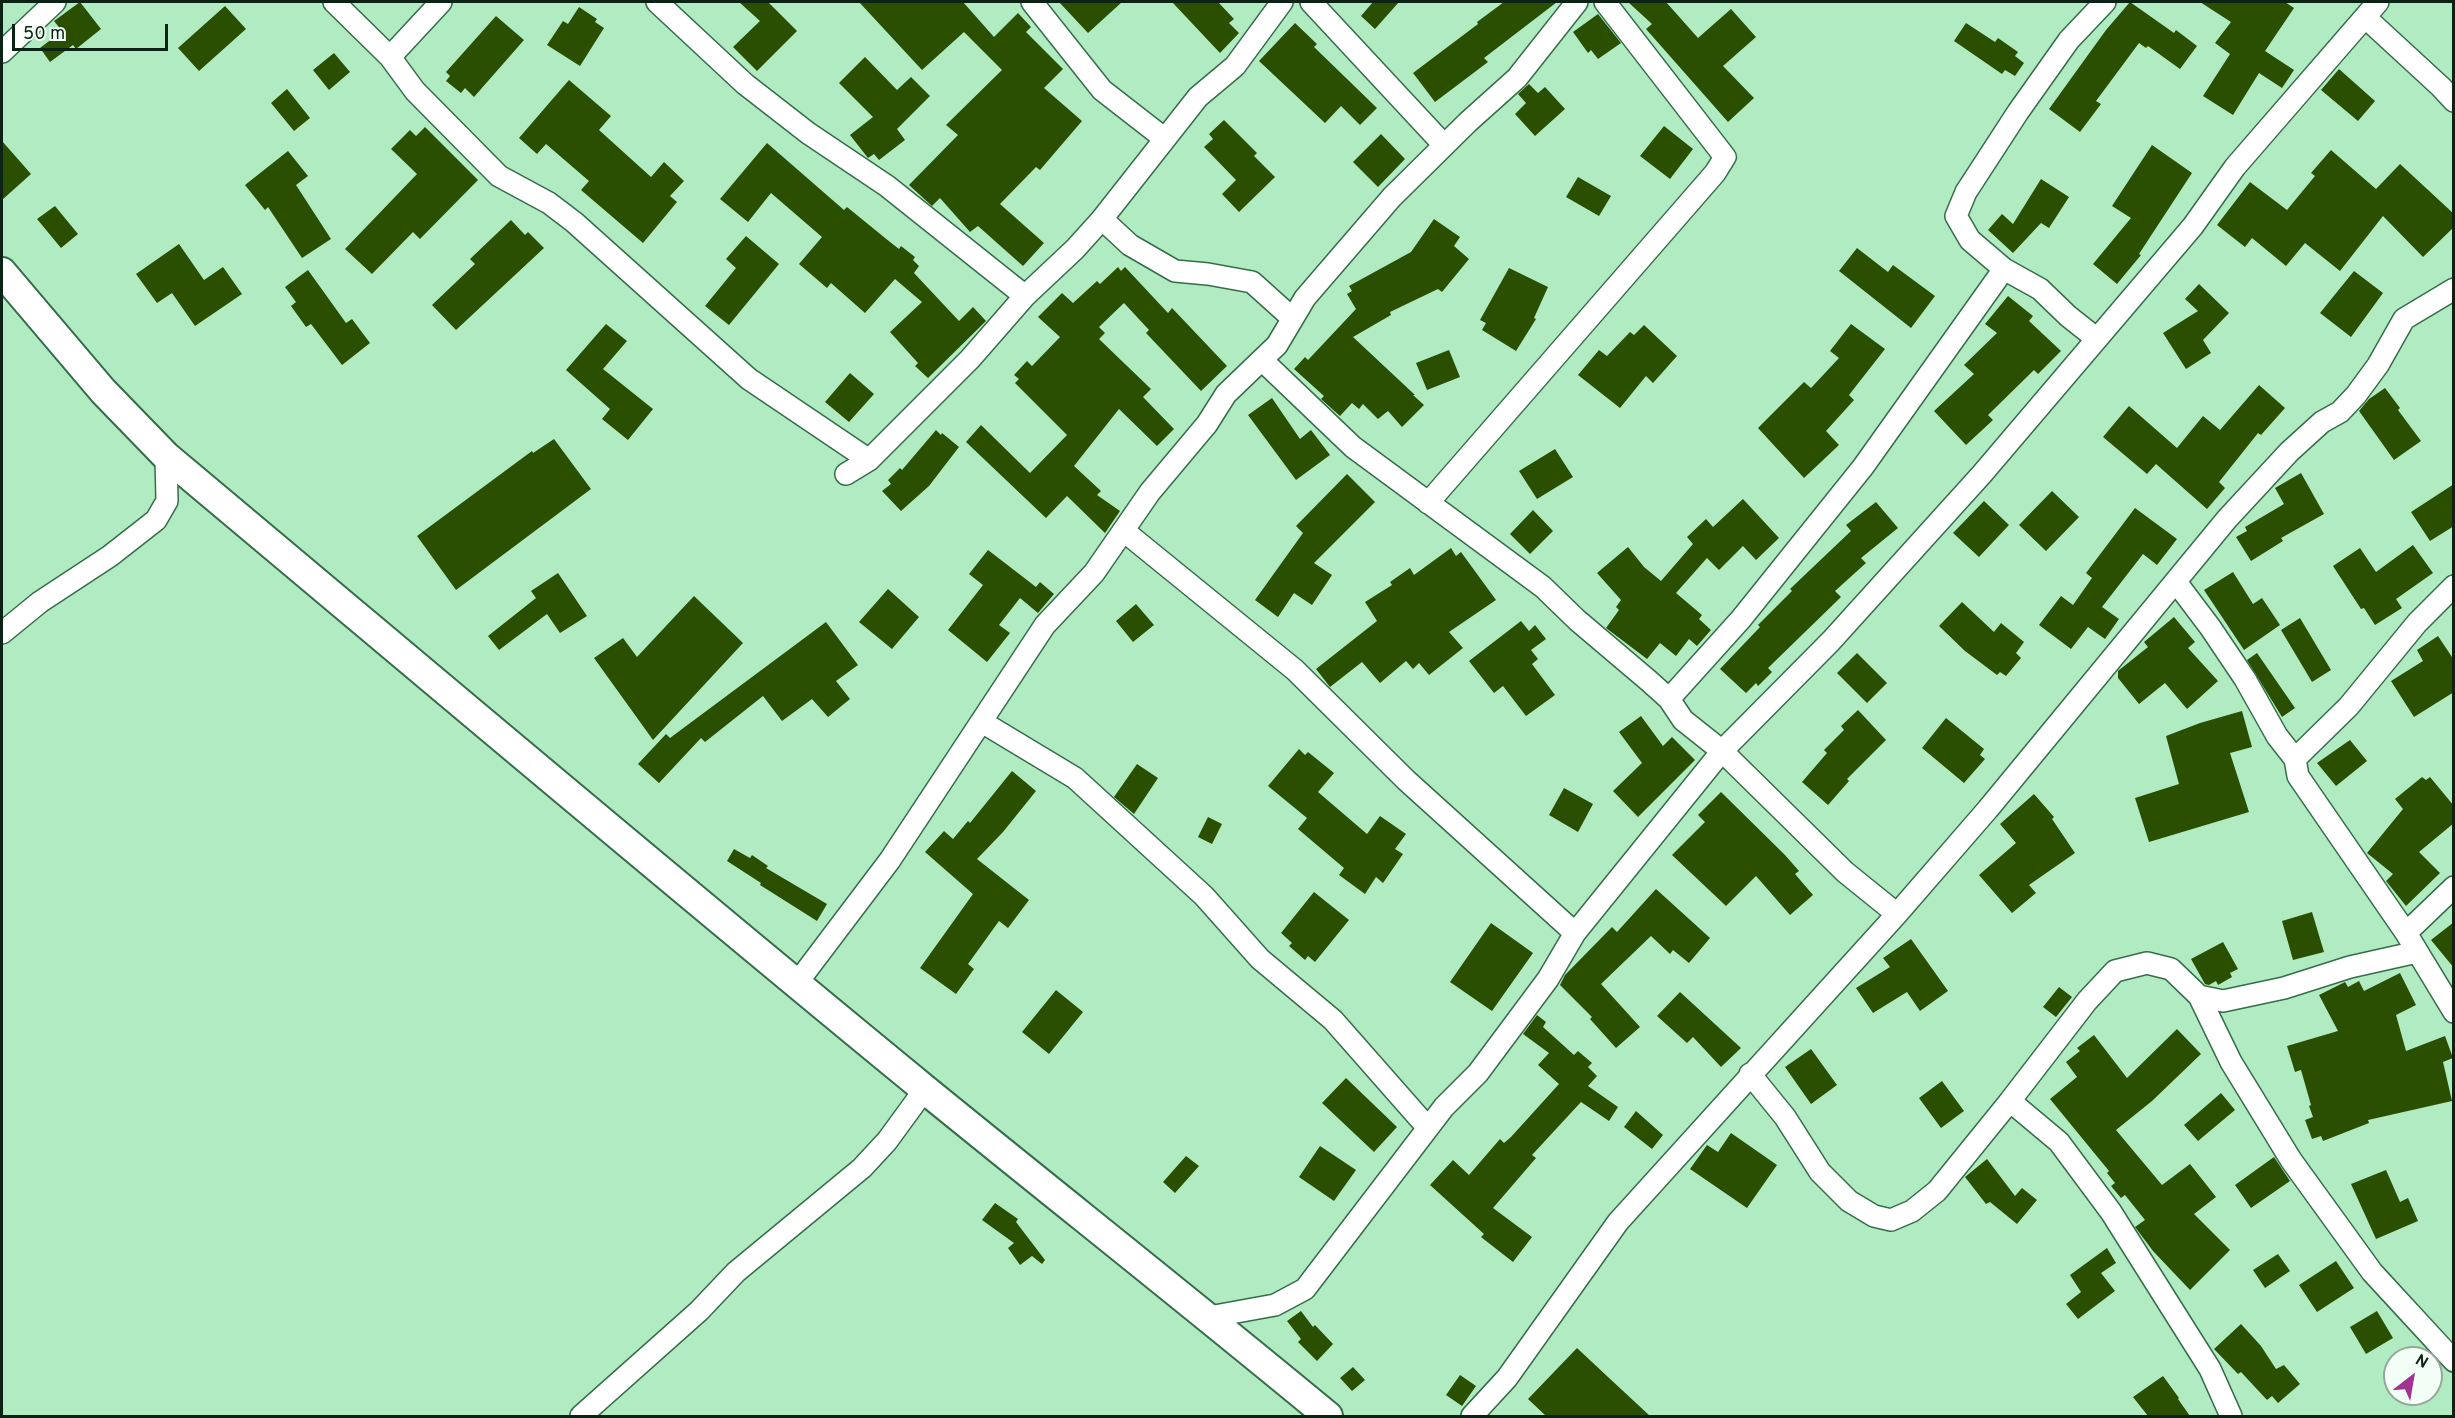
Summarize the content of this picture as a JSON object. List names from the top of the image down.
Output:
{
  "scale_bar": "50 m",
  "north": "top right"
}
